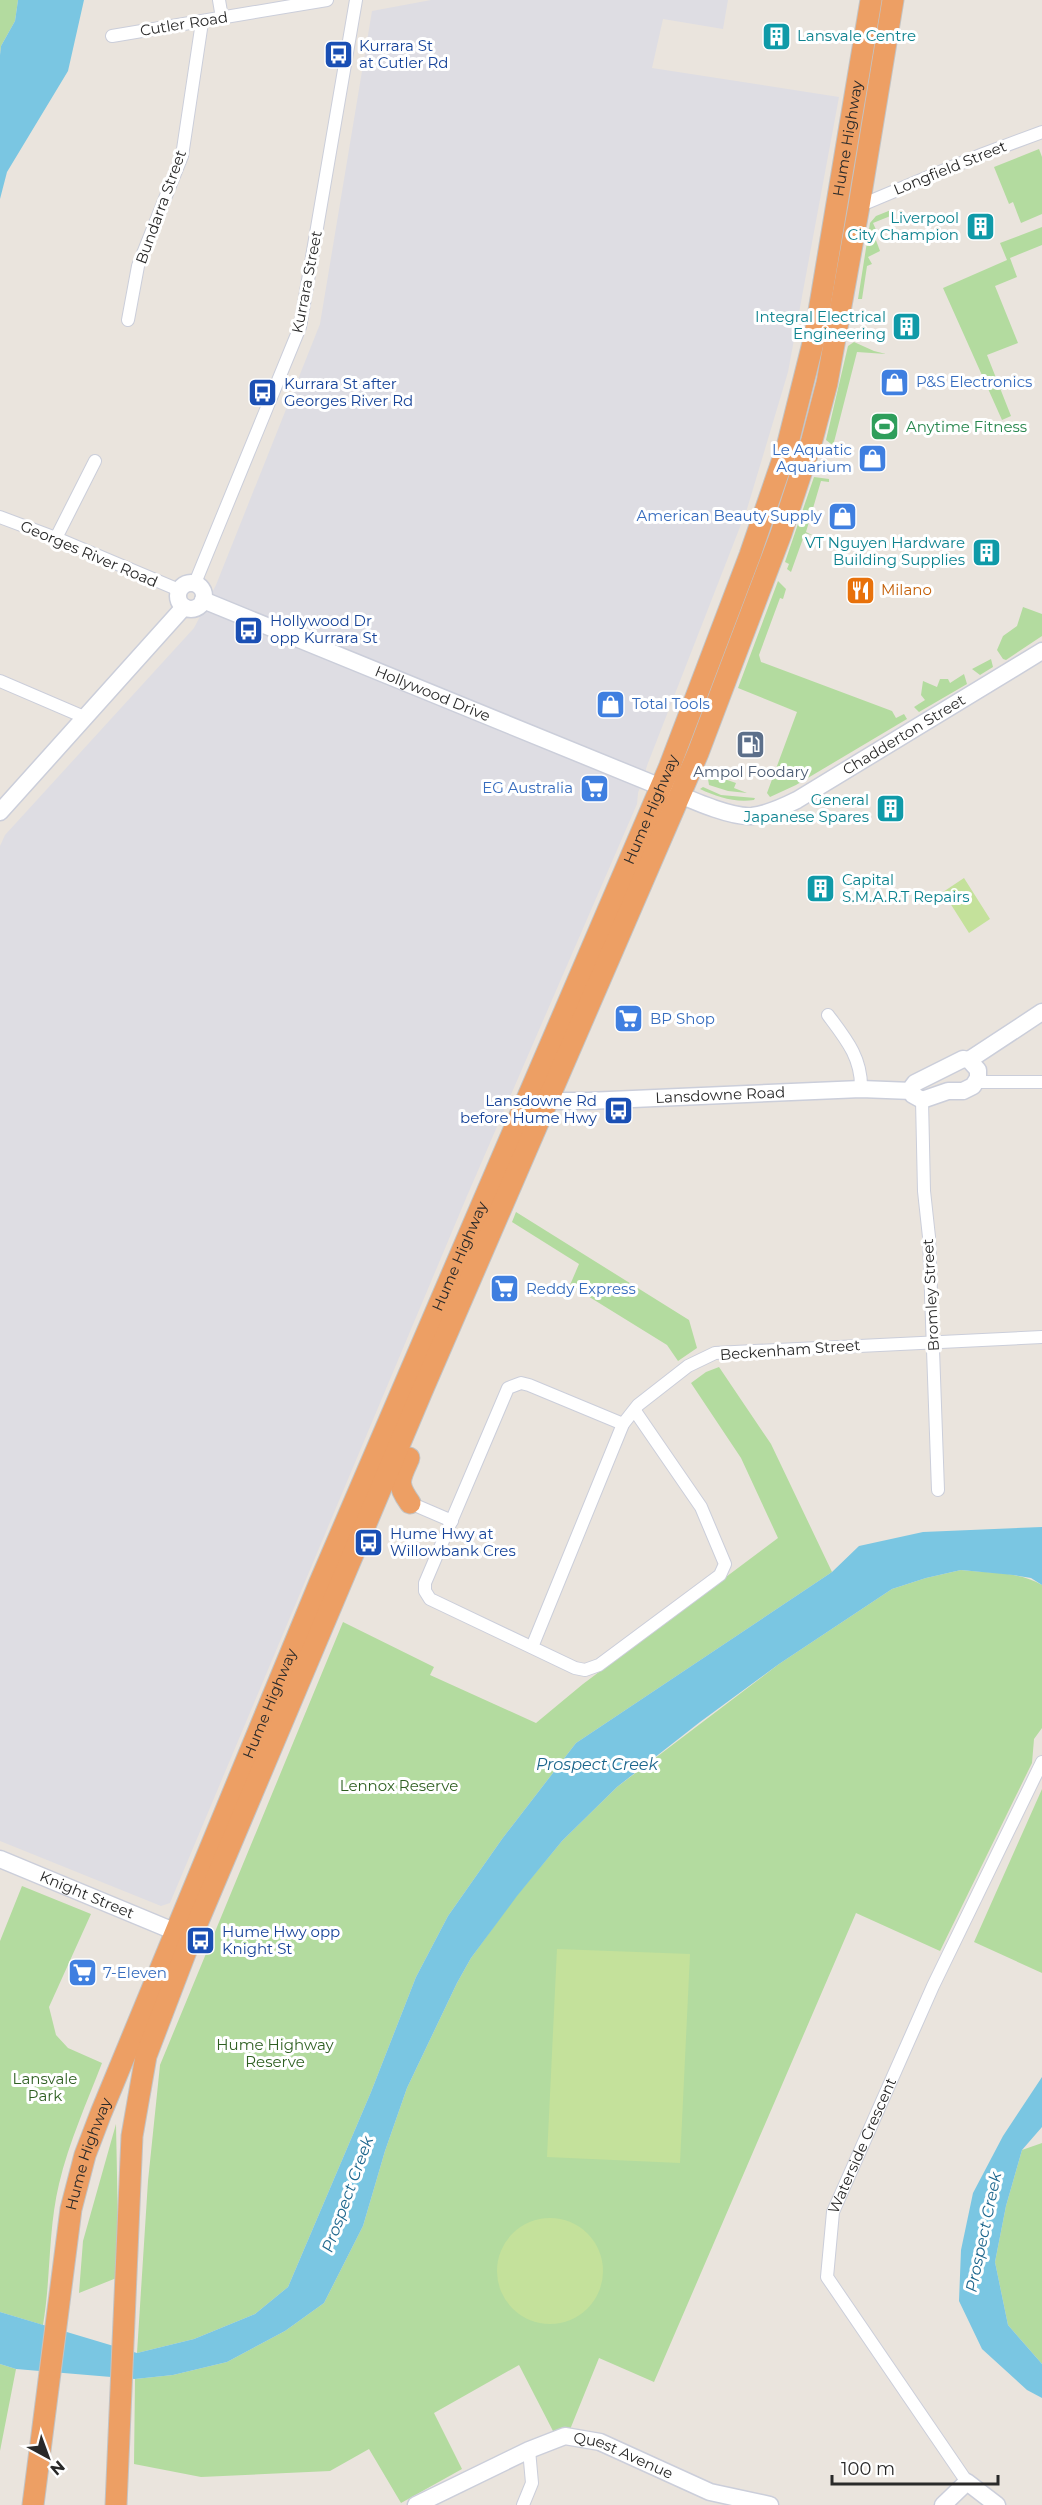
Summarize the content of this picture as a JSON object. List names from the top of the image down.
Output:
{
  "streets": {
    "highway": ["Hume Highway"],
    "street": [
      "Cutler Road",
      "Longfield Street",
      "Bundarra Street",
      "Kurrara Street",
      "Georges River Road",
      "Hollywood Drive",
      "Chadderton Street",
      "Lansdowne Road",
      "Bromley Street",
      "Beckenham Street",
      "Knight Street",
      "Waterside Crescent",
      "Quest Avenue"
    ]
  },
  "crossings": [
    ["Cutler Road", "Bundarra Street"],
    ["Hume Highway", "Longfield Street"],
    ["Hume Highway", "Hollywood Drive"],
    ["Hume Highway", "Chadderton Street"],
    ["Hume Highway", "Lansdowne Road"],
    ["Hume Highway", "Knight Street"],
    ["Kurrara Street", "Georges River Road"],
    ["Kurrara Street", "Hollywood Drive"],
    ["Georges River Road", "Hollywood Drive"],
    ["Hollywood Drive", "Chadderton Street"],
    ["Lansdowne Road", "Bromley Street"],
    ["Bromley Street", "Beckenham Street"]
  ],
  "water": ["Prospect Creek"],
  "parks": ["Lennox Reserve", "Hume Highway Reserve", "Lansvale Park"],
  "places": {
    "building": [
      "Lansvale Centre",
      "Liverpool City Champion",
      "Integral Electrical Engineering",
      "VT Nguyen Hardware Building Supplies",
      "General Japanese Spares",
      "Capital S.M.A.R.T Repairs"
    ],
    "bus stop": [
      "Kurrara St at Cutler Rd",
      "Kurrara St after Georges River Rd",
      "Hollywood Dr opp Kurrara St",
      "Lansdowne Rd before Hume Hwy",
      "Hume Hwy at Willowbank Cres",
      "Hume Hwy opp Knight St"
    ],
    "shop": [
      "P&S Electronics",
      "Le Aquatic Aquarium",
      "American Beauty Supply",
      "Total Tools"
    ],
    "sports": ["Anytime Fitness"],
    "restaurant": ["Milano"],
    "fuel station": ["Ampol Foodary"],
    "supermarket": [
      "EG Australia",
      "BP Shop",
      "Reddy Express",
      "7-Eleven"
    ]
  },
  "scale_bar": "100 m",
  "north": "bottom right"
}
